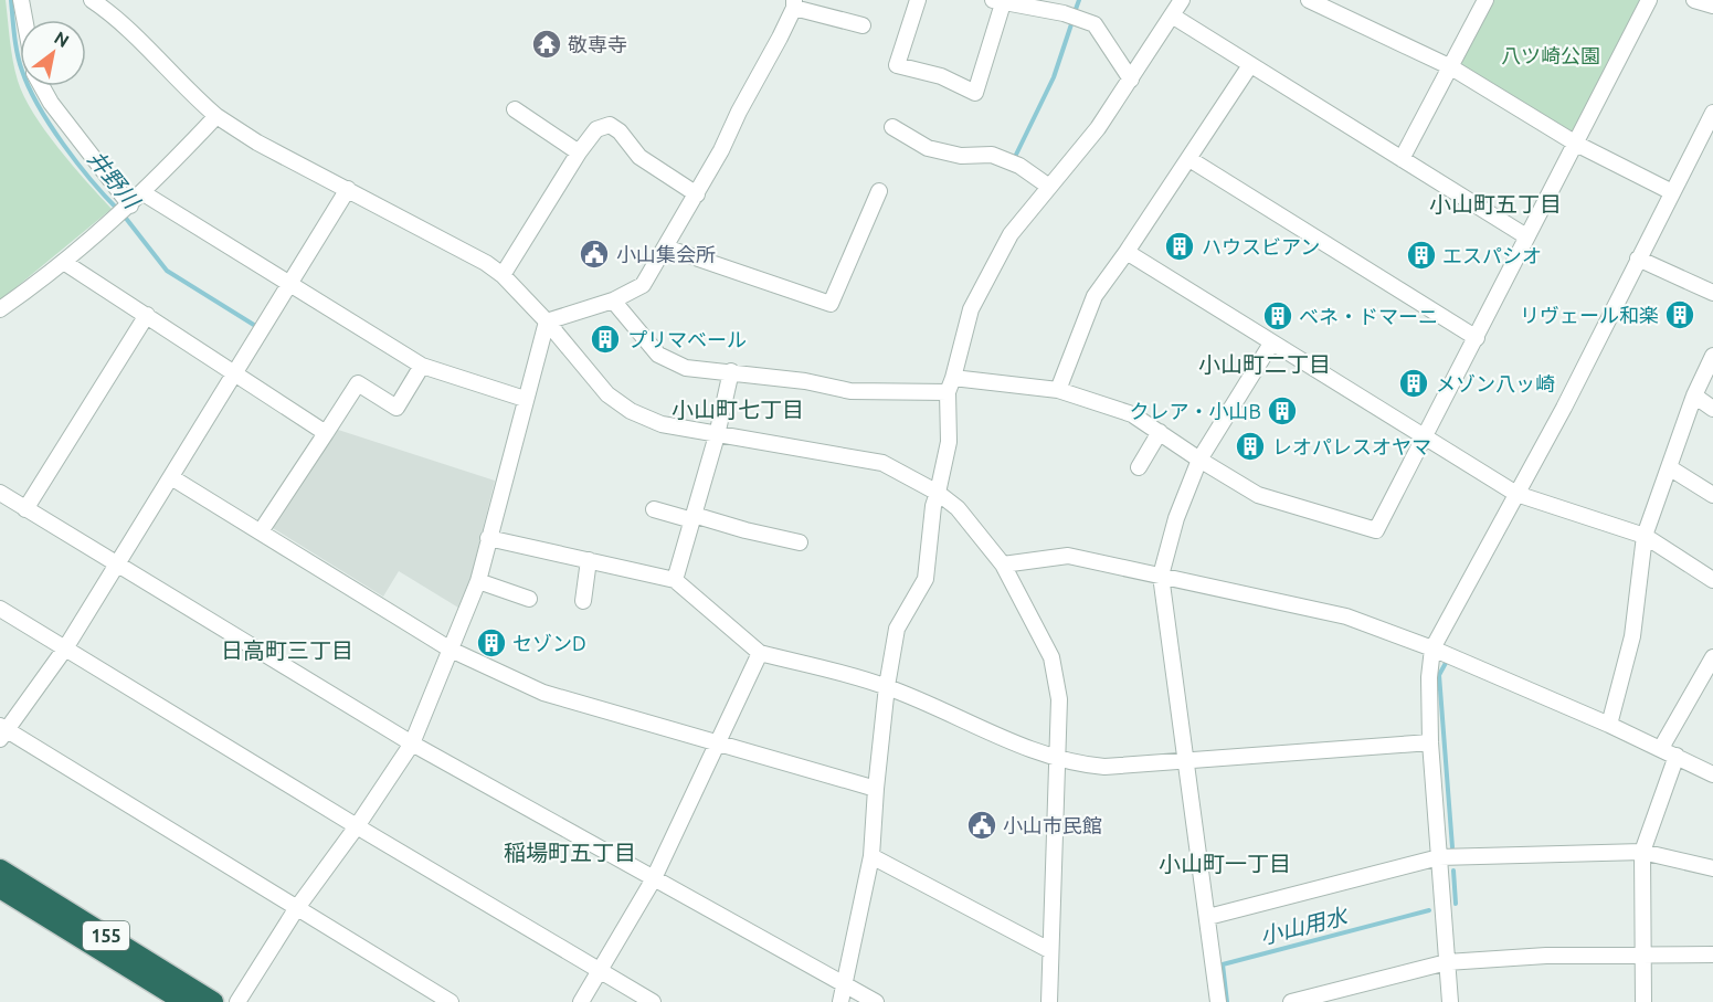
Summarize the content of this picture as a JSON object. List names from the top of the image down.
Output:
{
  "streets": {
    "highway": ["155"]
  },
  "districts": [
    "小山町五丁目",
    "小山町二丁目",
    "小山町七丁目",
    "日高町三丁目",
    "稲場町五丁目",
    "小山町一丁目"
  ],
  "water": ["井野川", "小山用水"],
  "parks": ["八ツ崎公園"],
  "places": {
    "temple": ["敬専寺"],
    "building": [
      "ハウスビアン",
      "エスパシオ",
      "リヴェール和楽",
      "ベネ・ドマーニ",
      "プリマベール",
      "メゾン八ッ崎",
      "クレア・小山B",
      "レオパレスオヤマ",
      "セゾンD"
    ],
    "public building": ["小山集会所", "小山市民館"]
  },
  "north": "top right"
}
